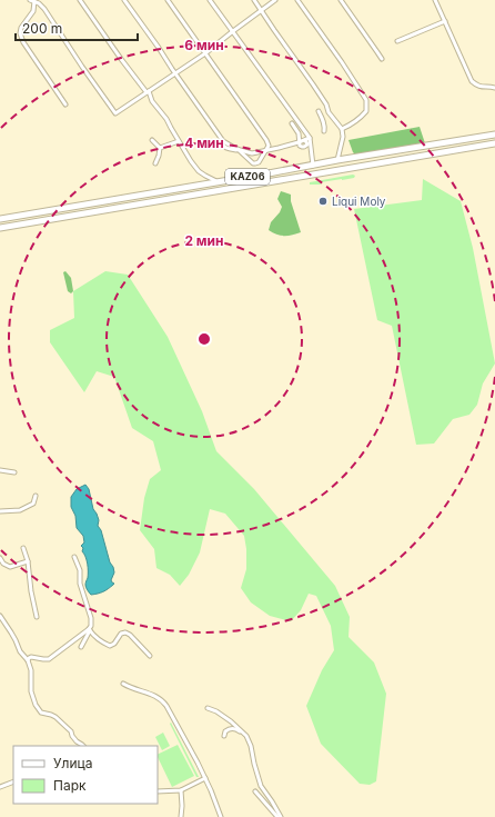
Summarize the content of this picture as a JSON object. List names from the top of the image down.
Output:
{
  "streets": {
    "highway": ["KАZ06"]
  },
  "places": ["Liqui Moly"],
  "legend": ["Улица", "Парк"],
  "scale_bar": "200 m",
  "rings": ["6 мин", "4 мин", "2 мин"]
}
